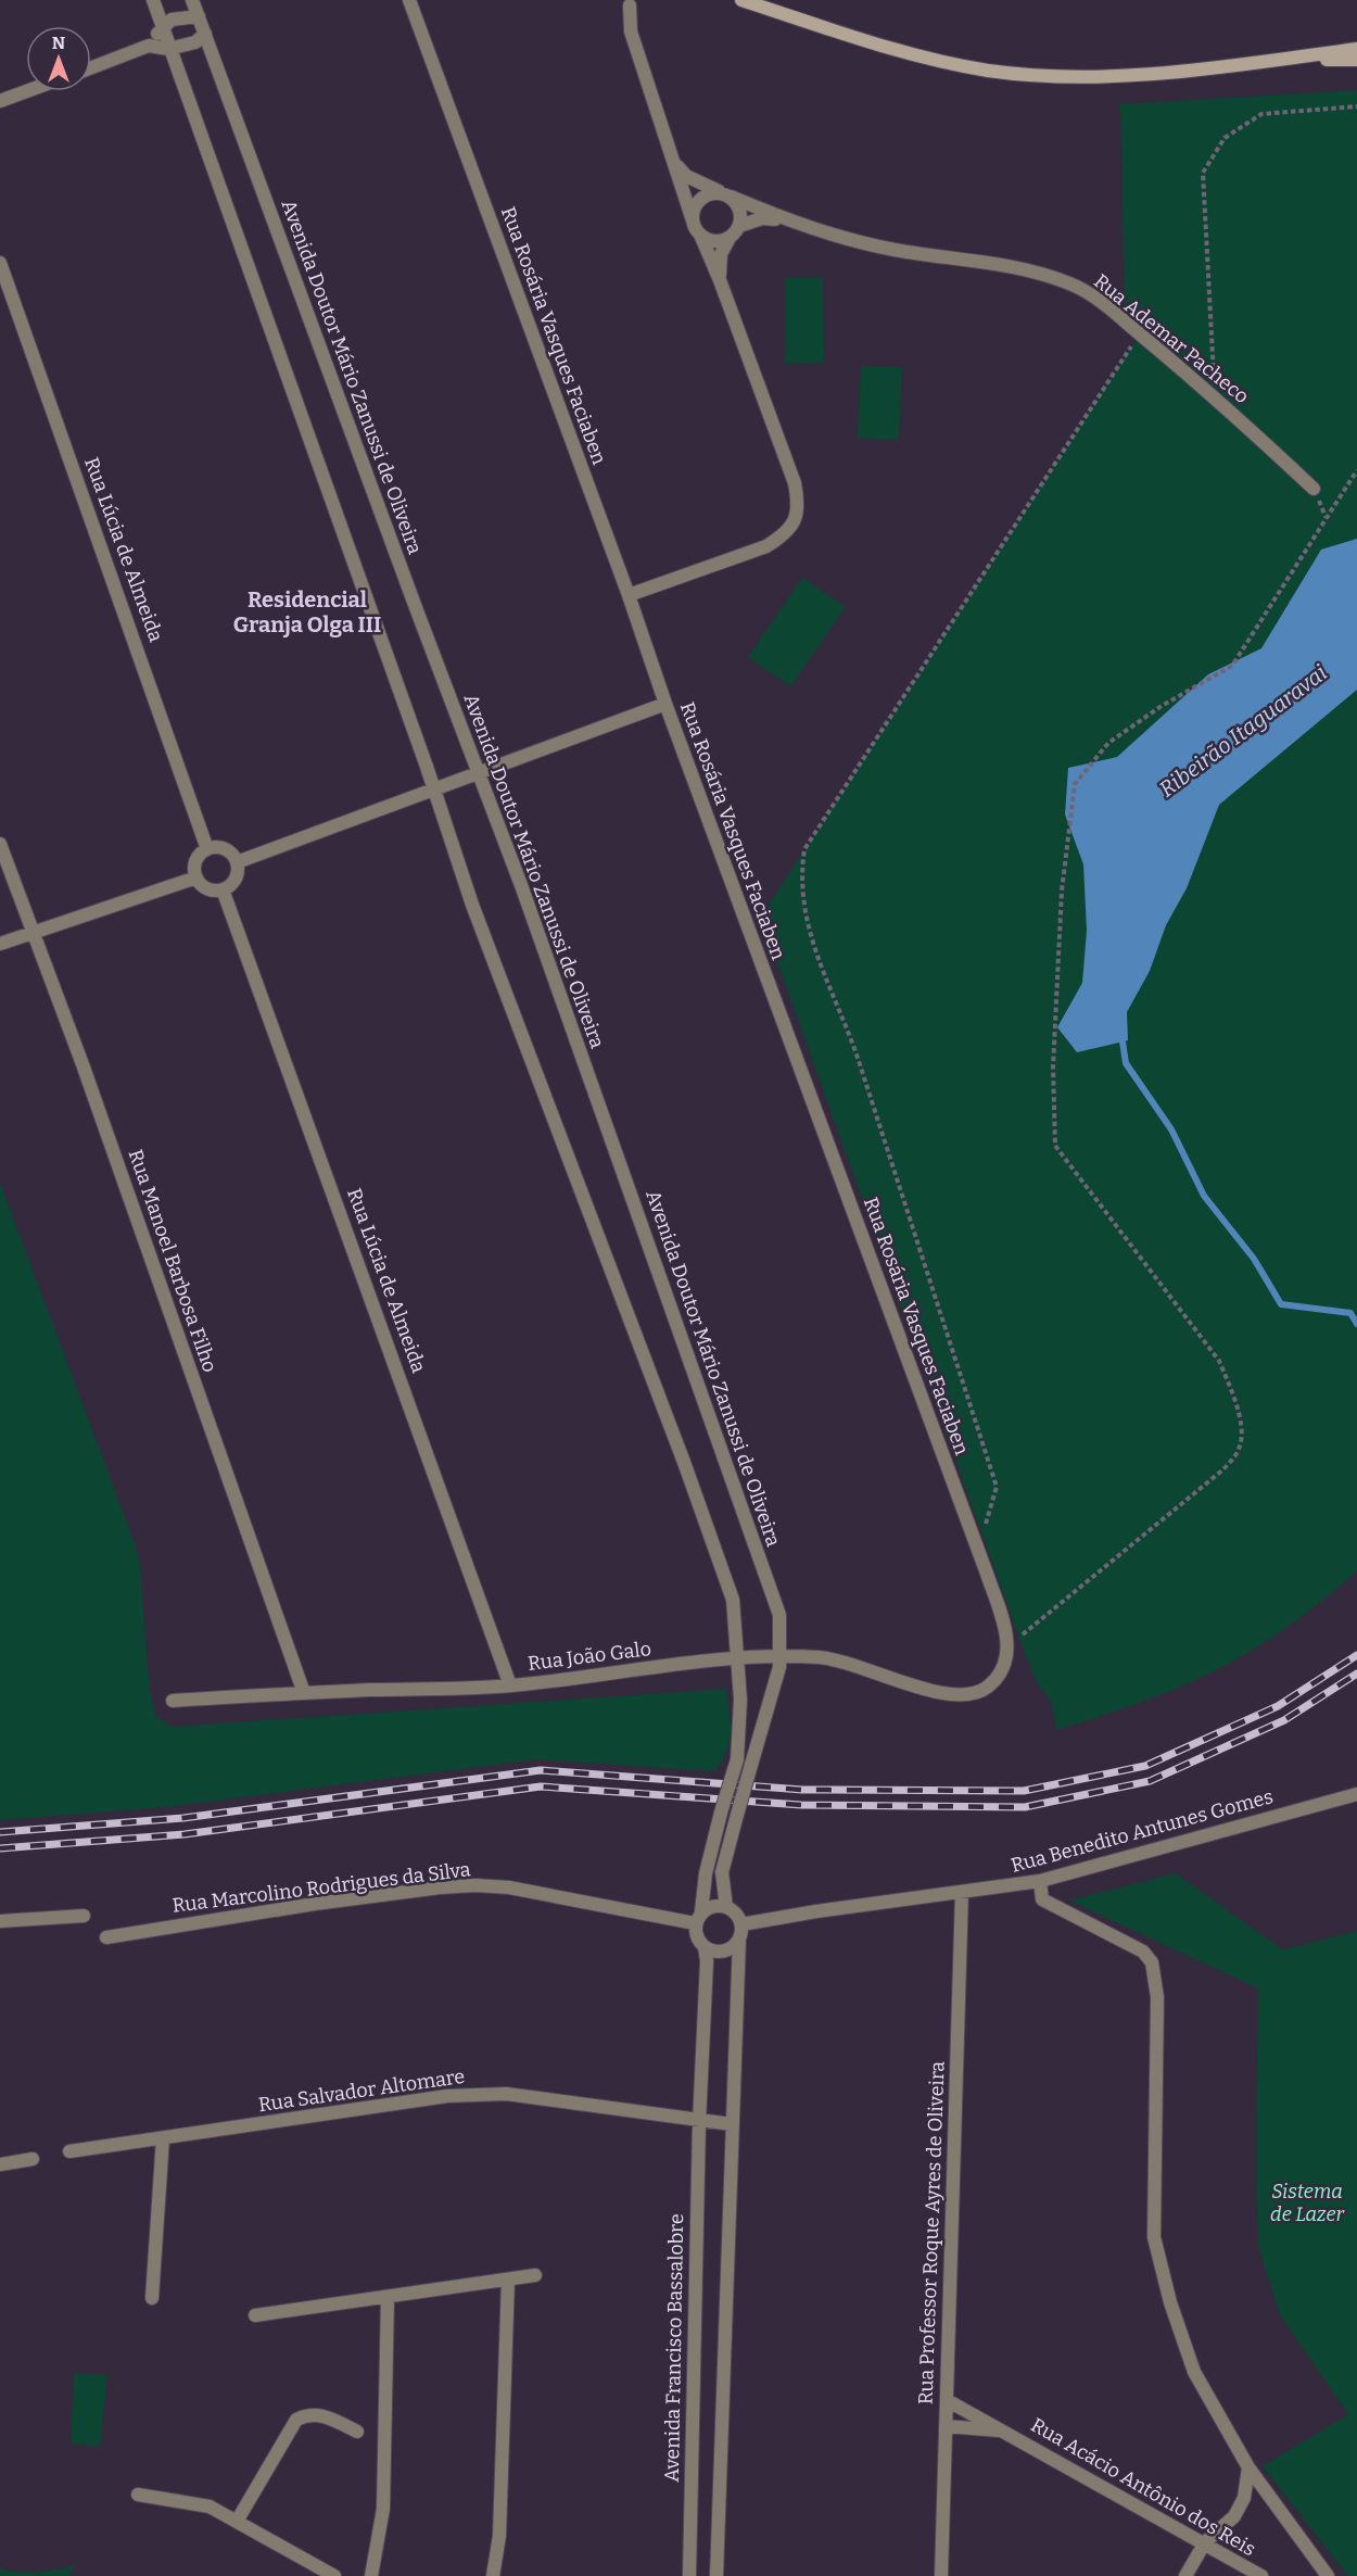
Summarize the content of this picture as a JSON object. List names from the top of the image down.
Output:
{
  "streets": {
    "street": [
      "Rua Rosária Vasques Faciaben",
      "Rua Ademar Pacheco",
      "Avenida Doutor Mário Zanussi de Oliveira",
      "Rua Lúcia de Almeida",
      "Rua Manoel Barbosa Filho",
      "Rua João Galo",
      "Rua Benedito Antunes Gomes",
      "Rua Marcolino Rodrigues da Silva",
      "Rua Salvador Altomare",
      "Rua Professor Roque Ayres de Oliveira",
      "Avenida Francisco Bassalobre",
      "Rua Acácio Antônio dos Reis"
    ]
  },
  "crossings": [
    ["Rua Rosária Vasques Faciaben", "Rua João Galo"],
    ["Avenida Doutor Mário Zanussi de Oliveira", "Rua João Galo"],
    ["Avenida Doutor Mário Zanussi de Oliveira", "Rua Benedito Antunes Gomes"],
    ["Avenida Doutor Mário Zanussi de Oliveira", "Rua Marcolino Rodrigues da Silva"],
    ["Avenida Doutor Mário Zanussi de Oliveira", "Avenida Francisco Bassalobre"],
    ["Rua Lúcia de Almeida", "Rua João Galo"],
    ["Rua Manoel Barbosa Filho", "Rua João Galo"],
    ["Rua Benedito Antunes Gomes", "Rua Marcolino Rodrigues da Silva"],
    ["Rua Benedito Antunes Gomes", "Rua Professor Roque Ayres de Oliveira"],
    ["Rua Benedito Antunes Gomes", "Avenida Francisco Bassalobre"],
    ["Rua Marcolino Rodrigues da Silva", "Avenida Francisco Bassalobre"],
    ["Rua Salvador Altomare", "Avenida Francisco Bassalobre"],
    ["Rua Professor Roque Ayres de Oliveira", "Rua Acácio Antônio dos Reis"]
  ],
  "districts": ["Residencial Granja Olga III"],
  "water": ["Ribeirão Itaguaravai"],
  "parks": ["Sistema de Lazer"],
  "north": "top"
}
